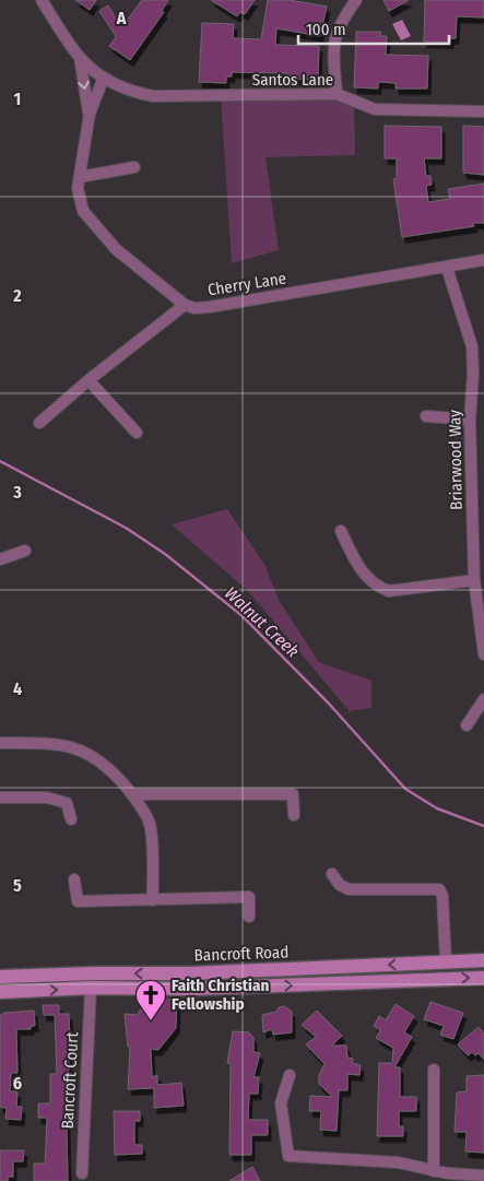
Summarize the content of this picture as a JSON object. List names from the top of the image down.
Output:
{
  "streets": {
    "street": [
      "Santos Lane",
      "Cherry Lane",
      "Briarwood Way",
      "Bancroft Road",
      "Bancroft Court"
    ]
  },
  "crossings": [
    ["Cherry Lane", "Briarwood Way"],
    ["Bancroft Road", "Bancroft Court"]
  ],
  "water": ["Walnut Creek"],
  "places": {
    "church": ["Faith Christian Fellowship"]
  },
  "scale_bar": "100 m",
  "grid": {
    "columns": ["A"],
    "rows": [
      "1",
      "2",
      "3",
      "4",
      "5",
      "6"
    ]
  }
}
